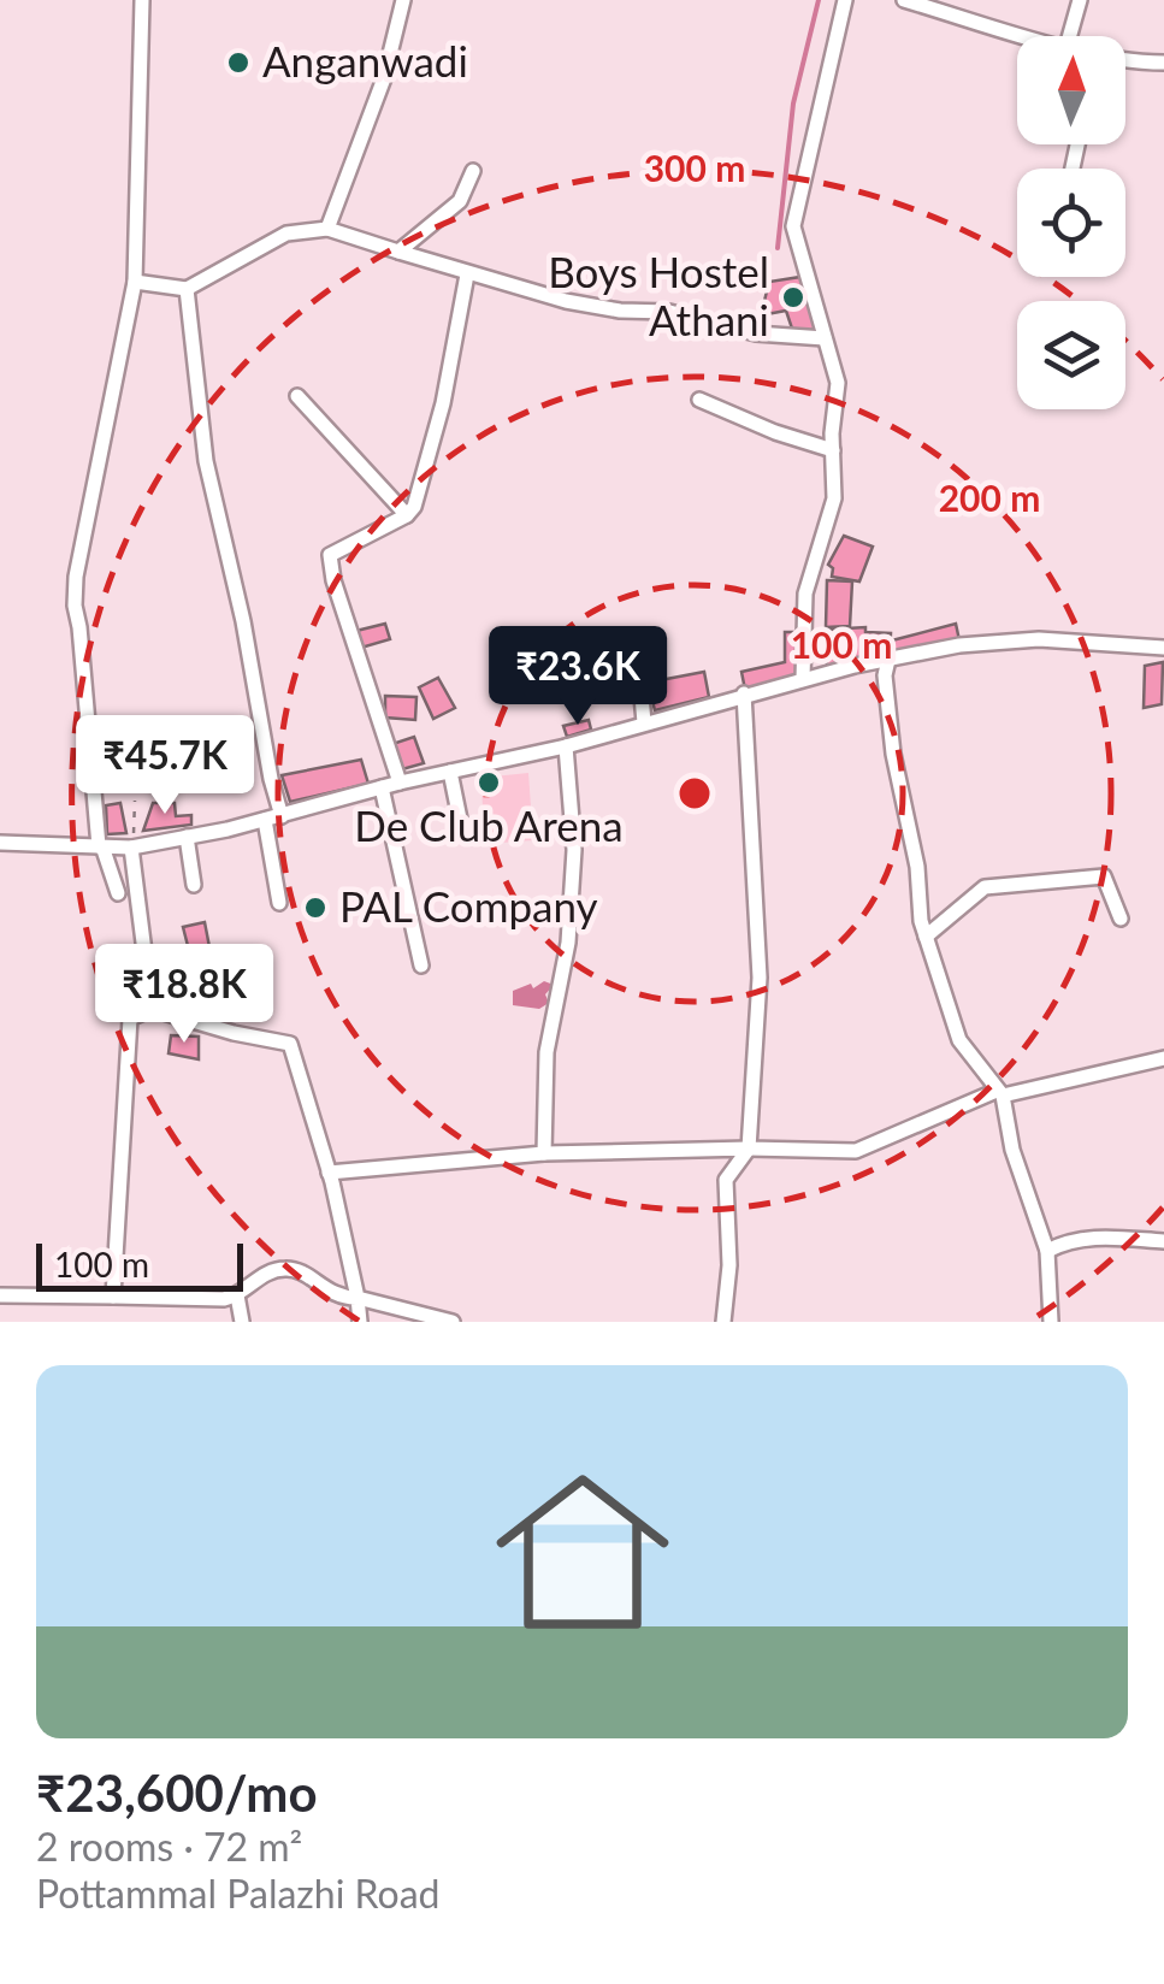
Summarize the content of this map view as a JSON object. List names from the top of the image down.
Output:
{
  "places": [
    "Anganwadi",
    "Boys Hostel Athani",
    "De Club Arena",
    "PAL Company"
  ],
  "scale_bar": "100 m",
  "north": "top",
  "page": {
    "price": ["₹23.6K", "₹45.7K", "₹18.8K"],
    "scale": "100 m",
    "list": [
      {
        "name": "₹23,600/mo",
        "note": "2 rooms · 72 m² · Pottammal Palazhi Road"
      }
    ]
  },
  "rings": ["300 m", "200 m", "100 m"]
}
